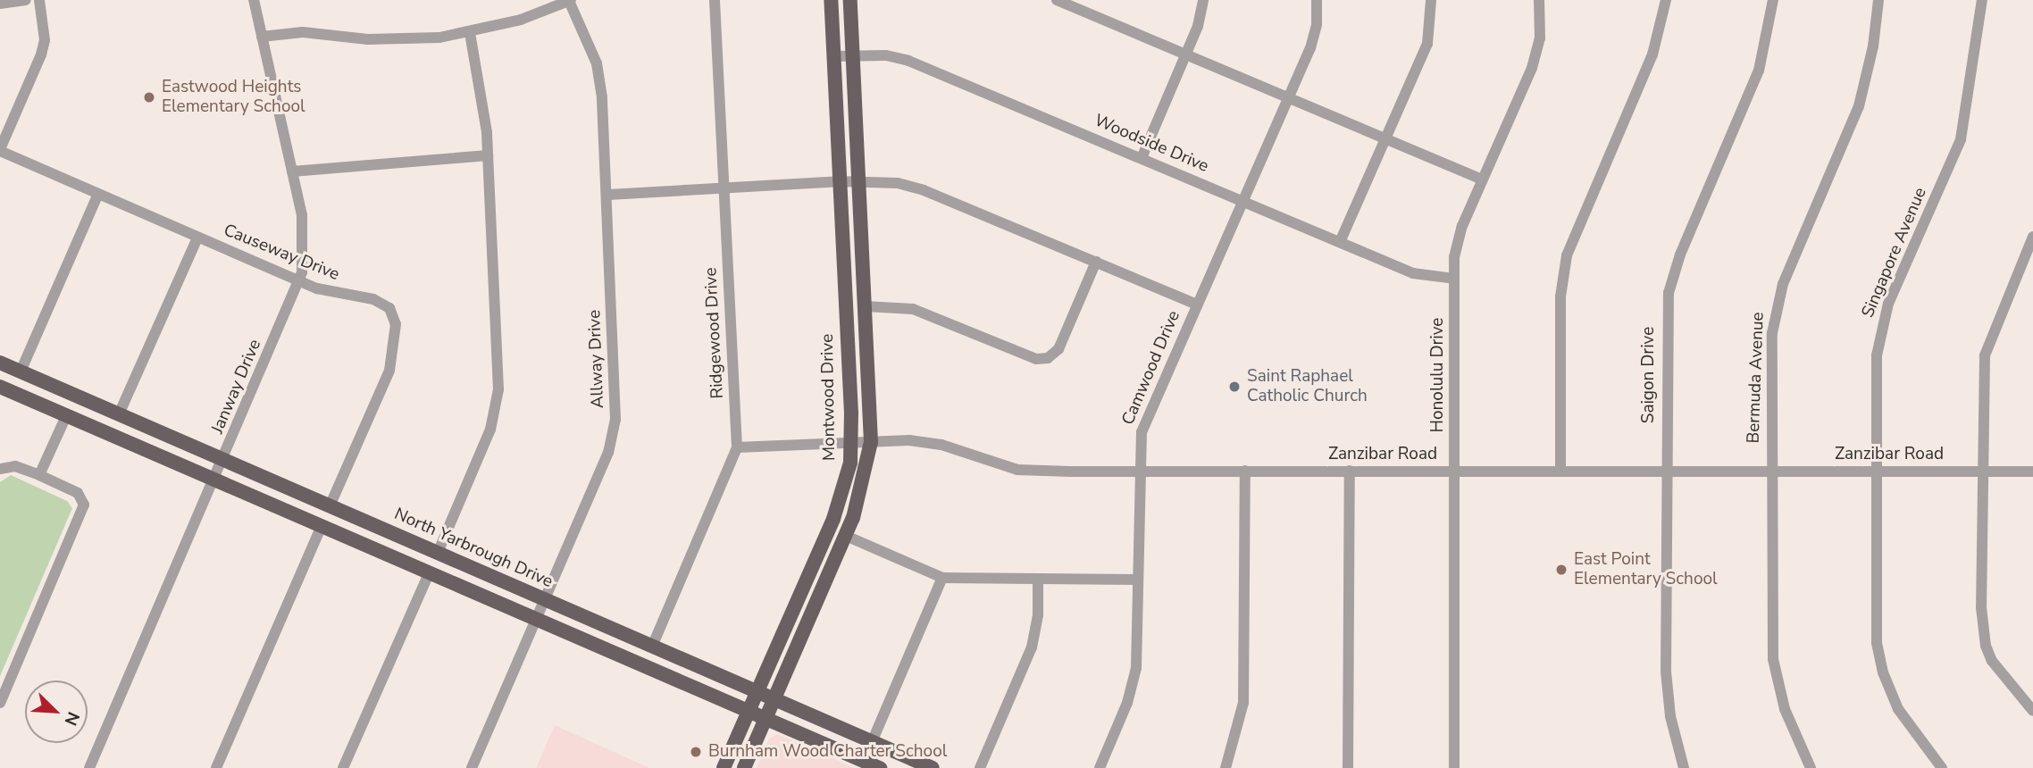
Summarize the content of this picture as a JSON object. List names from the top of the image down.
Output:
{
  "streets": {
    "main road": ["Montwood Drive", "North Yarbrough Drive"],
    "street": [
      "Woodside Drive",
      "Causeway Drive",
      "Singapore Avenue",
      "Ridgewood Drive",
      "Allway Drive",
      "Camwood Drive",
      "Honolulu Drive",
      "Saigon Drive",
      "Bermuda Avenue",
      "Janway Drive",
      "Zanzibar Road"
    ]
  },
  "crossings": [
    ["Woodside Drive", "Camwood Drive"],
    ["Woodside Drive", "Honolulu Drive"],
    ["Woodside Drive", "Montwood Drive"],
    ["Causeway Drive", "Janway Drive"],
    ["Causeway Drive", "North Yarbrough Drive"],
    ["Singapore Avenue", "Zanzibar Road"],
    ["Ridgewood Drive", "Zanzibar Road"],
    ["Ridgewood Drive", "North Yarbrough Drive"],
    ["Allway Drive", "North Yarbrough Drive"],
    ["Camwood Drive", "Zanzibar Road"],
    ["Honolulu Drive", "Zanzibar Road"],
    ["Saigon Drive", "Zanzibar Road"],
    ["Bermuda Avenue", "Zanzibar Road"],
    ["Janway Drive", "North Yarbrough Drive"],
    ["Montwood Drive", "Zanzibar Road"],
    ["Montwood Drive", "North Yarbrough Drive"]
  ],
  "places": [
    "Eastwood Heights Elementary School",
    "Saint Raphael Catholic Church",
    "East Point Elementary School",
    "Burnham Wood Charter School"
  ],
  "north": "bottom right"
}
